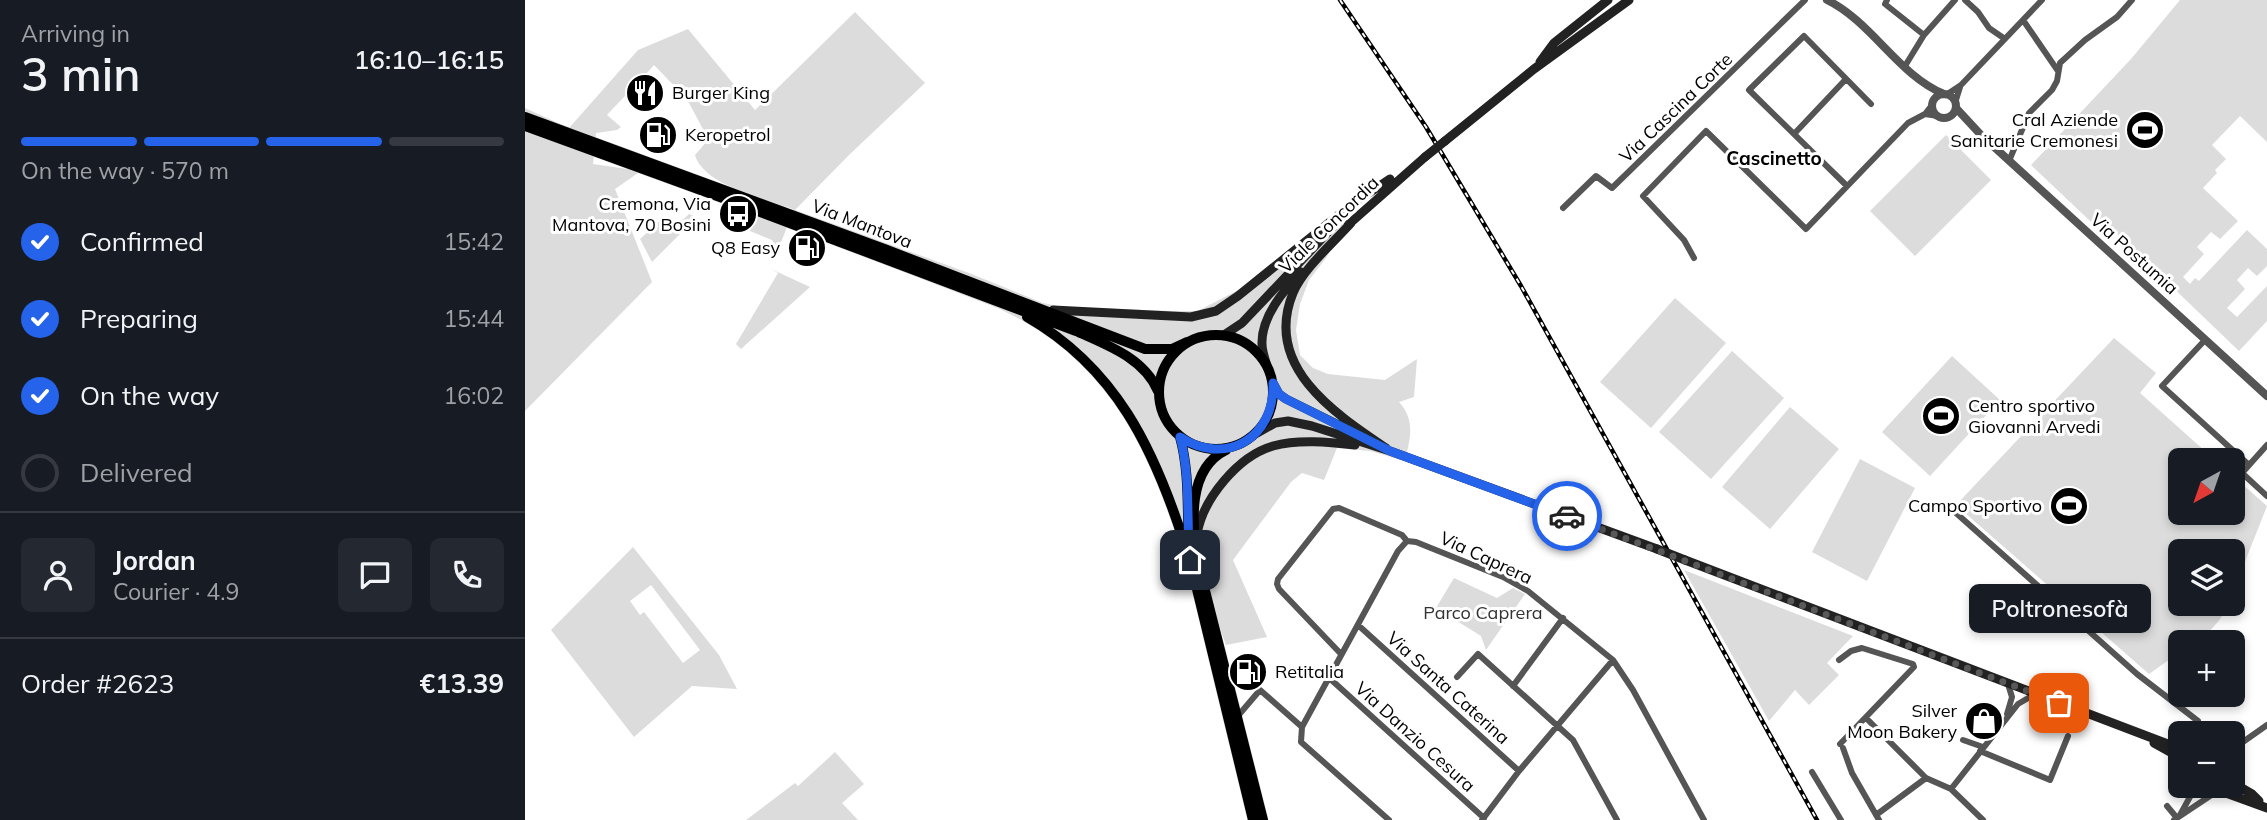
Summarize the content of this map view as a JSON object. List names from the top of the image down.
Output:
{
  "streets": {
    "main road": ["Via Mantova", "Viale Concordia"],
    "street": [
      "Via Cascina Corte",
      "Via Postumia",
      "Via Caprera",
      "Via Santa Caterina",
      "Via Danzio Cesura"
    ]
  },
  "crossings": [
    ["Via Mantova", "Viale Concordia"]
  ],
  "districts": ["Cascinetto"],
  "parks": ["Parco Caprera"],
  "places": {
    "restaurant": ["Burger King"],
    "sports": ["Cral Aziende Sanitarie Cremonesi", "Centro sportivo Giovanni Arvedi", "Campo Sportivo"],
    "fuel station": ["Keropetrol", "Q8 Easy", "Retitalia"],
    "bus stop": ["Cremona, Via Mantova, 70 Bosini"],
    "other": ["Poltronesofà"],
    "shop": ["Silver Moon Bakery"]
  },
  "north": "bottom left",
  "page": {
    "heading": ["3 min", "Arriving in", "16:10–16:15"],
    "panel": [
      "Jordan",
      "Courier · 4.9",
      "Order #2623",
      "€13.39"
    ],
    "bar": "On the way · 570 m",
    "list": [
      ["Confirmed", "15:42"],
      ["Preparing", "15:44"],
      ["On the way", "16:02"],
      "Delivered"
    ],
    "map_buttons": ["+", "−"],
    "bubble": "Poltronesofà"
  }
}
